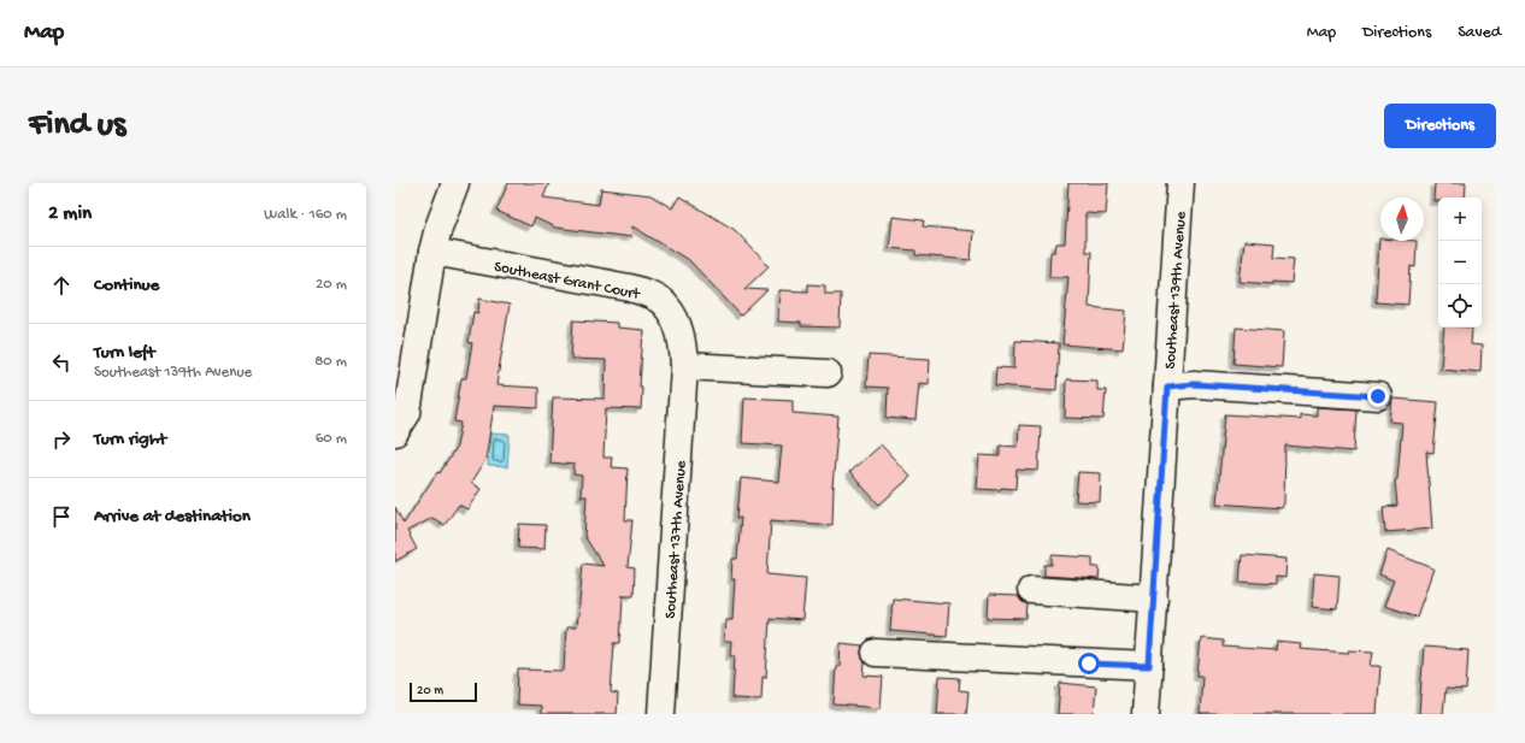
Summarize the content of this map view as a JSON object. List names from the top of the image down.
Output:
{
  "streets": {
    "street": ["Southeast Grant Court", "Southeast 139th Avenue", "Southeast 137th Avenue"]
  },
  "crossings": [
    ["Southeast Grant Court", "Southeast 137th Avenue"]
  ],
  "scale_bar": "20 m",
  "north": "top",
  "page": {
    "header": "Map",
    "nav": ["Map", "Directions", "Saved"],
    "buttons": "Directions",
    "title": "Find us",
    "heading": ["2 min", "Walk · 160 m"],
    "map_buttons": ["+", "−"],
    "list": [
      ["Continue", "20 m"],
      ["Turn left", "Southeast 139th Avenue", "80 m"],
      ["Turn right", "60 m"],
      "Arrive at destination"
    ],
    "scale": "20 m"
  }
}
